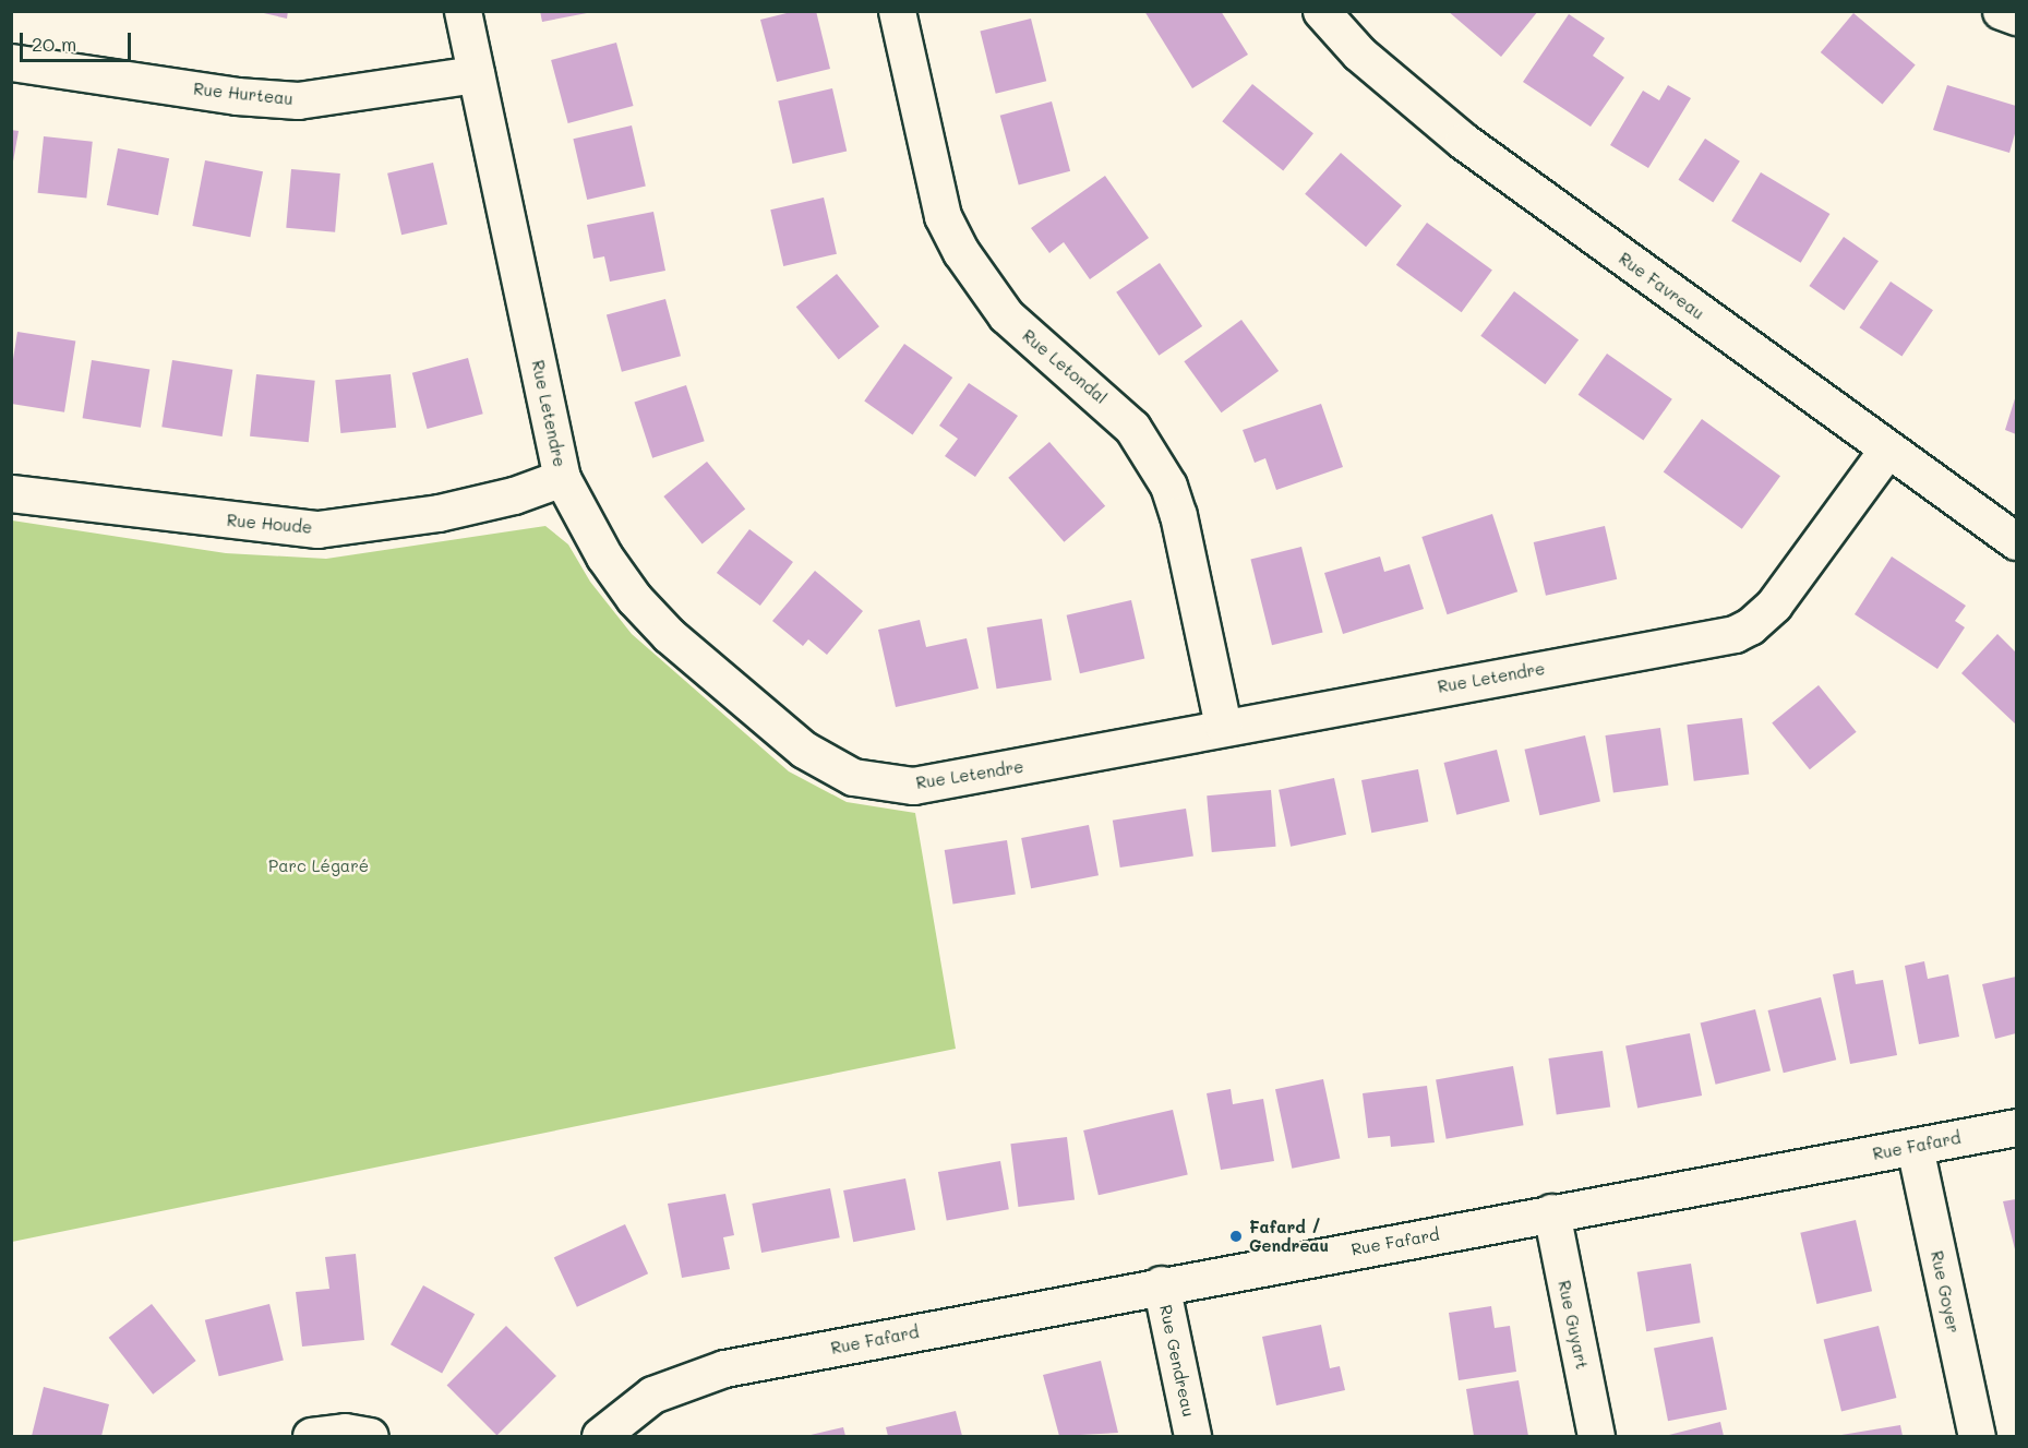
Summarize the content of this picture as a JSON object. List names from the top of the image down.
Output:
{
  "streets": {
    "street": [
      "Rue Hurteau",
      "Rue Favreau",
      "Rue Letondal",
      "Rue Letendre",
      "Rue Houde",
      "Rue Fafard",
      "Rue Goyer",
      "Rue Guyart",
      "Rue Gendreau"
    ]
  },
  "crossings": [
    ["Rue Hurteau", "Rue Letendre"],
    ["Rue Favreau", "Rue Letendre"],
    ["Rue Letondal", "Rue Letendre"],
    ["Rue Letendre", "Rue Houde"],
    ["Rue Fafard", "Rue Goyer"],
    ["Rue Fafard", "Rue Guyart"],
    ["Rue Fafard", "Rue Gendreau"]
  ],
  "parks": ["Parc Légaré"],
  "places": ["Fafard / Gendreau"],
  "scale_bar": "20 m"
}
